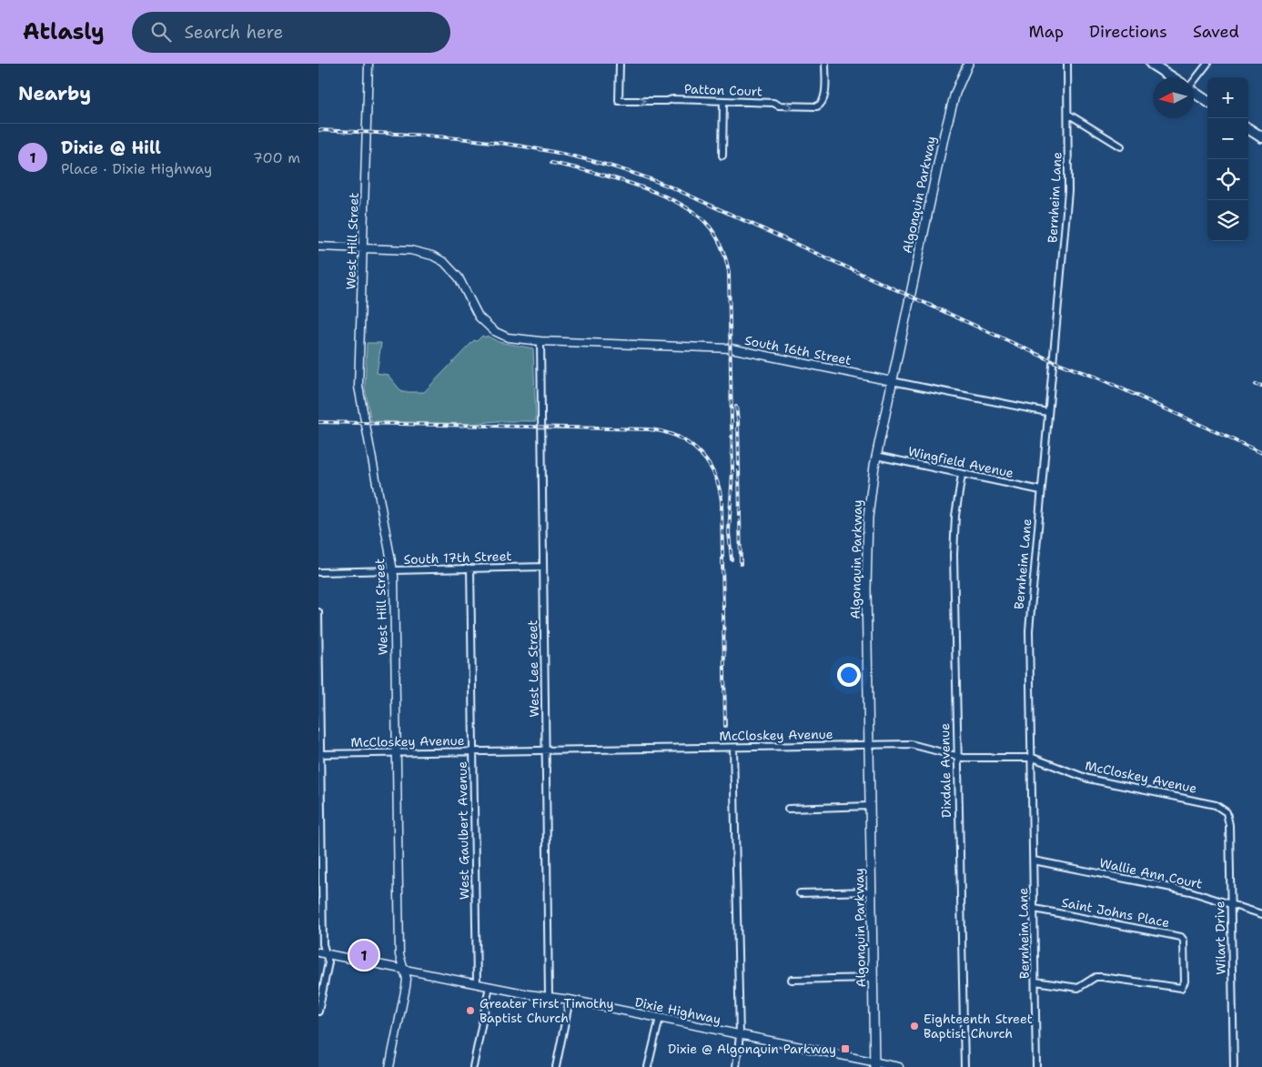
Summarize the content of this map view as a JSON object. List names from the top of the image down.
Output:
{
  "streets": {
    "main road": ["Algonquin Parkway"],
    "street": [
      "Patton Court",
      "Bernheim Lane",
      "West Hill Street",
      "South 16th Street",
      "Wingfield Avenue",
      "South 17th Street",
      "West Lee Street",
      "McCloskey Avenue",
      "Dixdale Avenue",
      "West Gaulbert Avenue",
      "Wallie Ann Court",
      "Saint Johns Place",
      "Wilart Drive",
      "Dixie Highway"
    ]
  },
  "crossings": [
    ["Algonquin Parkway", "South 16th Street"],
    ["Algonquin Parkway", "Wingfield Avenue"],
    ["Algonquin Parkway", "McCloskey Avenue"],
    ["Algonquin Parkway", "Dixie Highway"],
    ["Bernheim Lane", "South 16th Street"],
    ["Bernheim Lane", "Wingfield Avenue"],
    ["Bernheim Lane", "McCloskey Avenue"],
    ["Bernheim Lane", "Wallie Ann Court"],
    ["Bernheim Lane", "Saint Johns Place"],
    ["West Hill Street", "South 16th Street"],
    ["West Hill Street", "South 17th Street"],
    ["West Hill Street", "McCloskey Avenue"],
    ["West Hill Street", "Dixie Highway"],
    ["South 16th Street", "West Lee Street"],
    ["Wingfield Avenue", "Dixdale Avenue"],
    ["South 17th Street", "West Lee Street"],
    ["South 17th Street", "West Gaulbert Avenue"],
    ["West Lee Street", "McCloskey Avenue"],
    ["West Lee Street", "Dixie Highway"],
    ["McCloskey Avenue", "Dixdale Avenue"],
    ["McCloskey Avenue", "West Gaulbert Avenue"],
    ["McCloskey Avenue", "Wilart Drive"],
    ["West Gaulbert Avenue", "Dixie Highway"],
    ["Wallie Ann Court", "Wilart Drive"]
  ],
  "places": {
    "other": ["Greater First Timothy Baptist Church", "Eighteenth Street Baptist Church"],
    "transit": ["Dixie @ Algonquin Parkway"]
  },
  "north": "left",
  "page": {
    "header": "Atlasly",
    "search": "Search here",
    "nav": ["Map", "Directions", "Saved"],
    "heading": "Nearby",
    "map_buttons": ["+", "−"],
    "list": [
      {
        "mark": "1",
        "name": "Dixie @ Hill",
        "note": "Place · Dixie Highway",
        "value": "700 m"
      }
    ],
    "pins": "1"
  }
}
